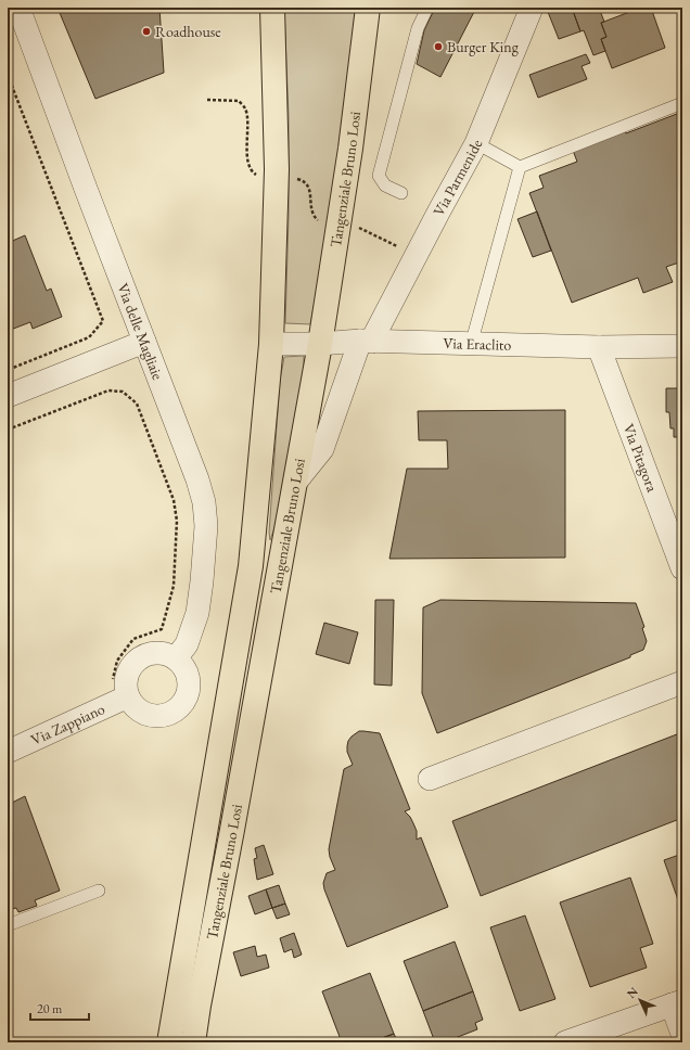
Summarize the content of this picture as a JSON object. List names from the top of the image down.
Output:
{
  "streets": {
    "main road": ["Tangenziale Bruno Losi"],
    "street": [
      "Via Parmenide",
      "Via delle Magliaie",
      "Via Eraclito",
      "Via Pitagora",
      "Via Zappiano"
    ]
  },
  "crossings": [
    ["Via Parmenide", "Tangenziale Bruno Losi"],
    ["Via Parmenide", "Via Eraclito"],
    ["Tangenziale Bruno Losi", "Via Eraclito"],
    ["Via delle Magliaie", "Via Zappiano"],
    ["Via Eraclito", "Via Pitagora"]
  ],
  "places": ["Roadhouse", "Burger King"],
  "scale_bar": "20 m",
  "north": "top left"
}
